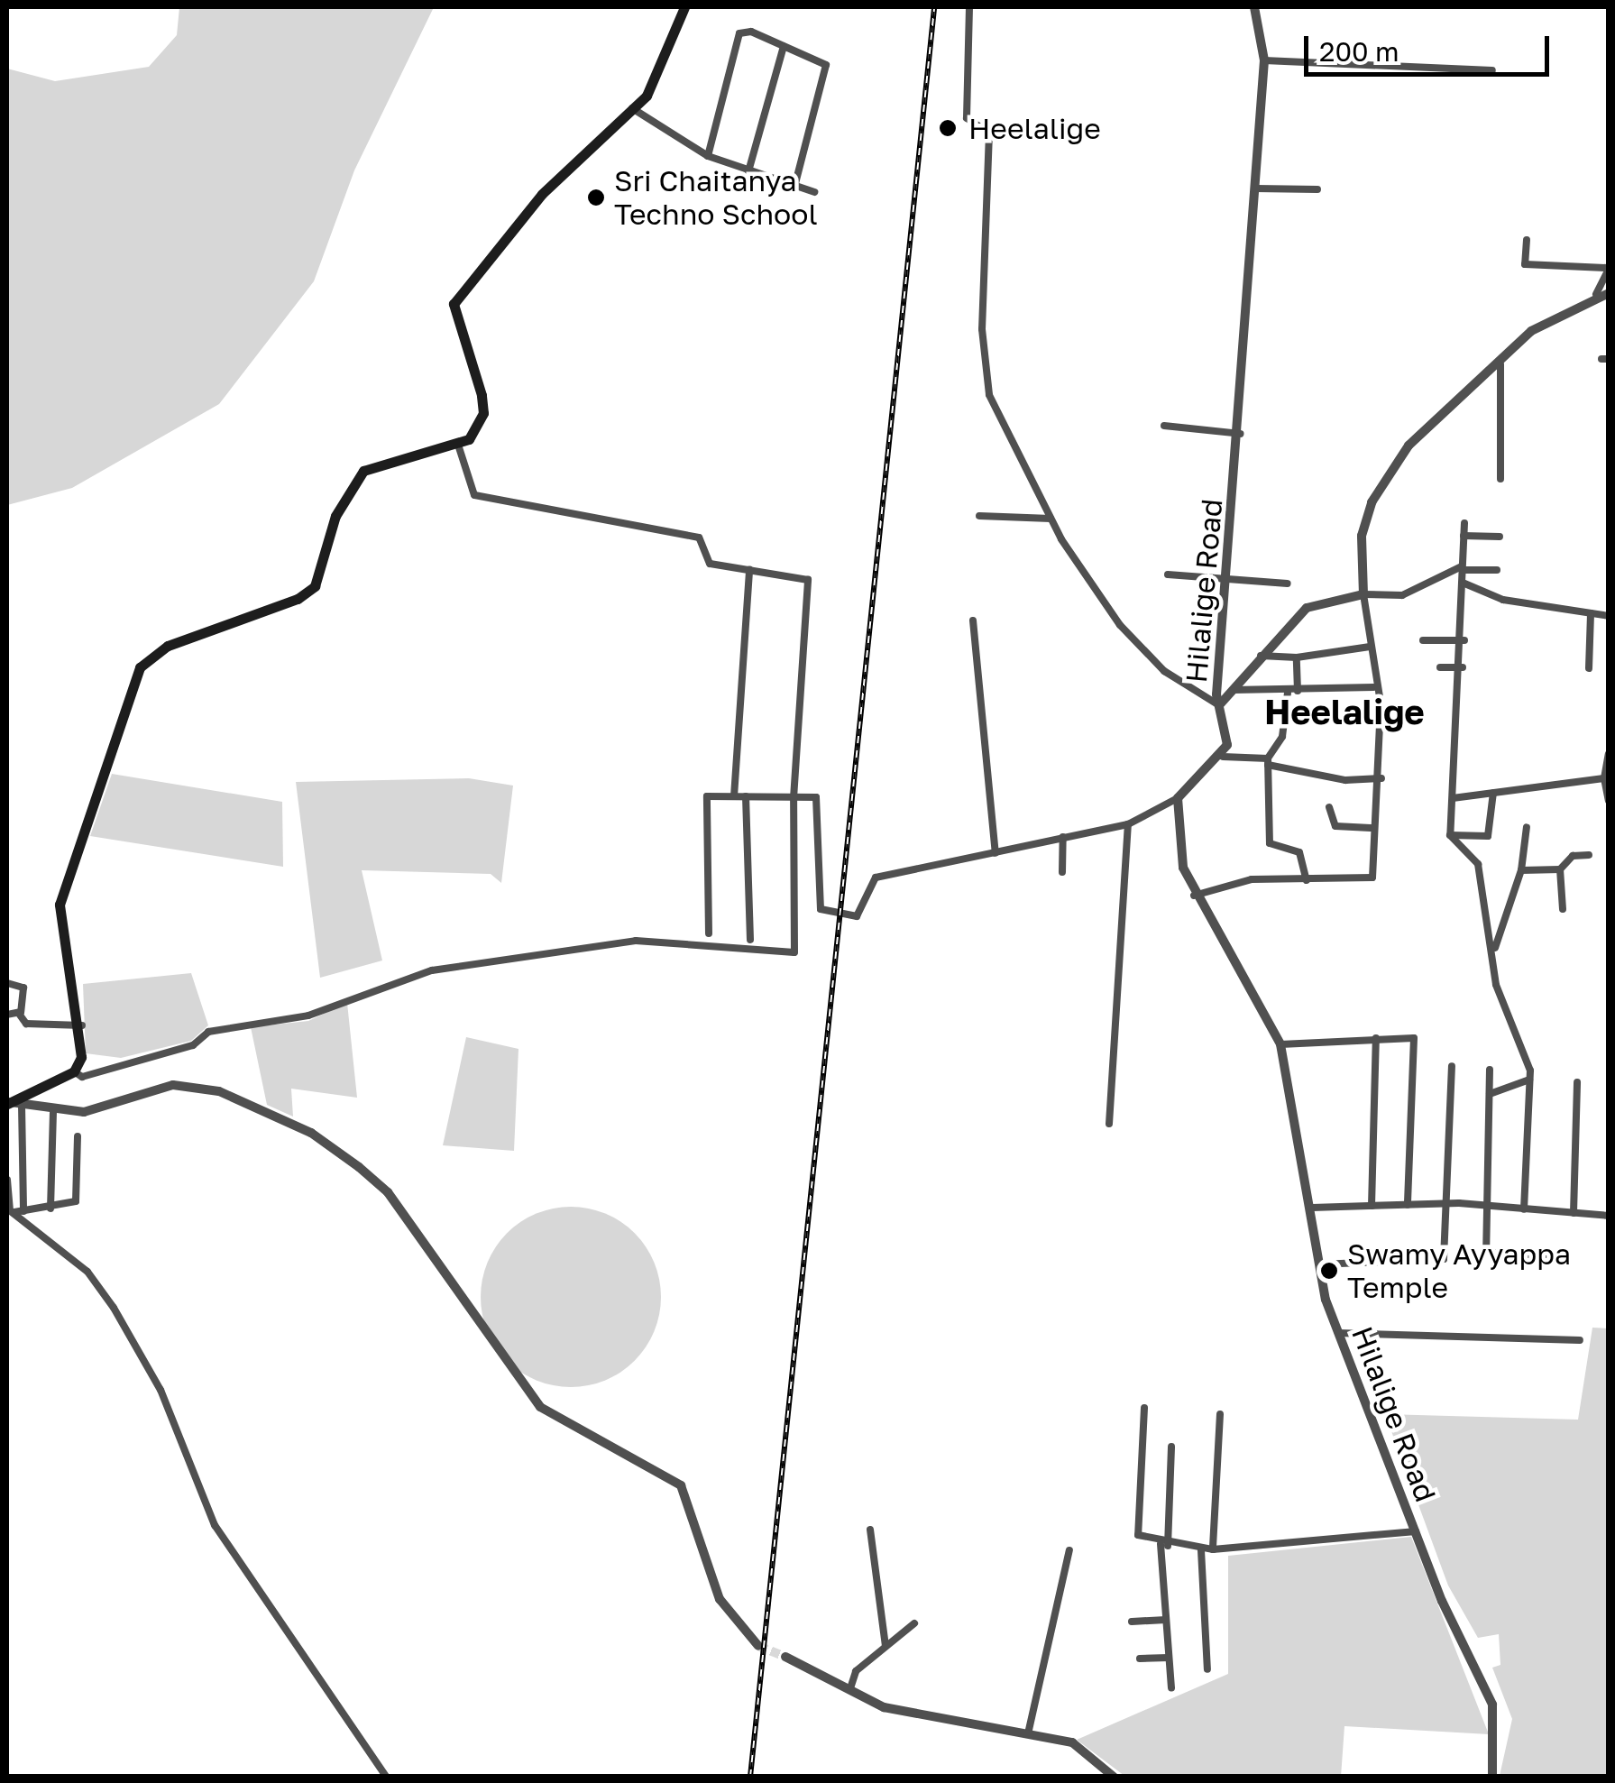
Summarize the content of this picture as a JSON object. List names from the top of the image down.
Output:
{
  "streets": {
    "street": ["Hilalige Road"]
  },
  "districts": ["Heelalige"],
  "places": ["Heelalige", "Sri Chaitanya Techno School", "Swamy Ayyappa Temple"],
  "scale_bar": "200 m"
}
